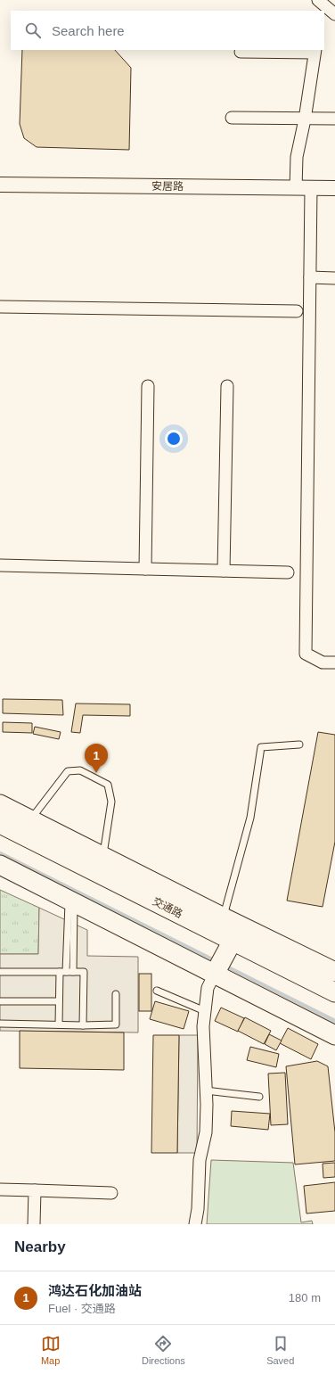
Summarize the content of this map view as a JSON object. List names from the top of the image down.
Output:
{
  "streets": {
    "main road": ["交通路"],
    "street": ["安居路"]
  },
  "page": {
    "search": "Search here",
    "pins": "1",
    "heading": "Nearby",
    "list": [
      {
        "mark": "1",
        "name": "鸿达石化加油站",
        "note": "Fuel · 交通路",
        "value": "180 m"
      }
    ],
    "nav": ["Map", "Directions", "Saved"]
  }
}
